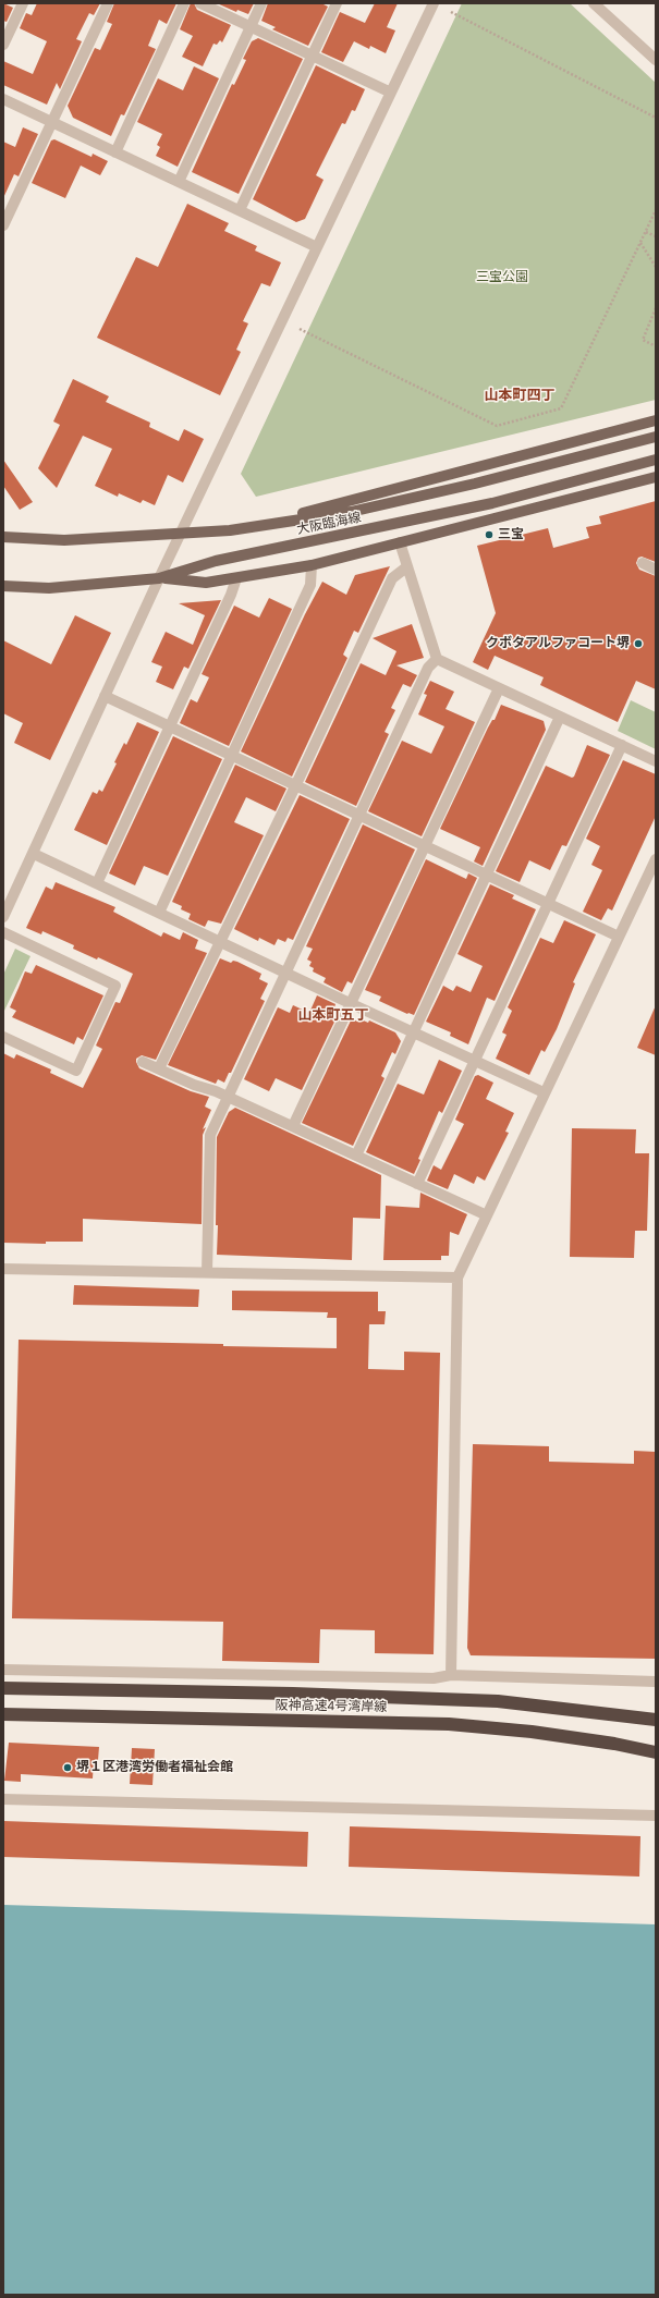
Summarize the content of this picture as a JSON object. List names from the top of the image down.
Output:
{
  "streets": {
    "highway": ["阪神高速4号湾岸線"],
    "main road": ["大阪臨海線"]
  },
  "districts": ["山本町四丁", "山本町五丁"],
  "parks": ["三宝公園"],
  "places": ["三宝", "クボタアルファコート堺", "堺１区港湾労働者福祉会館"]
}
